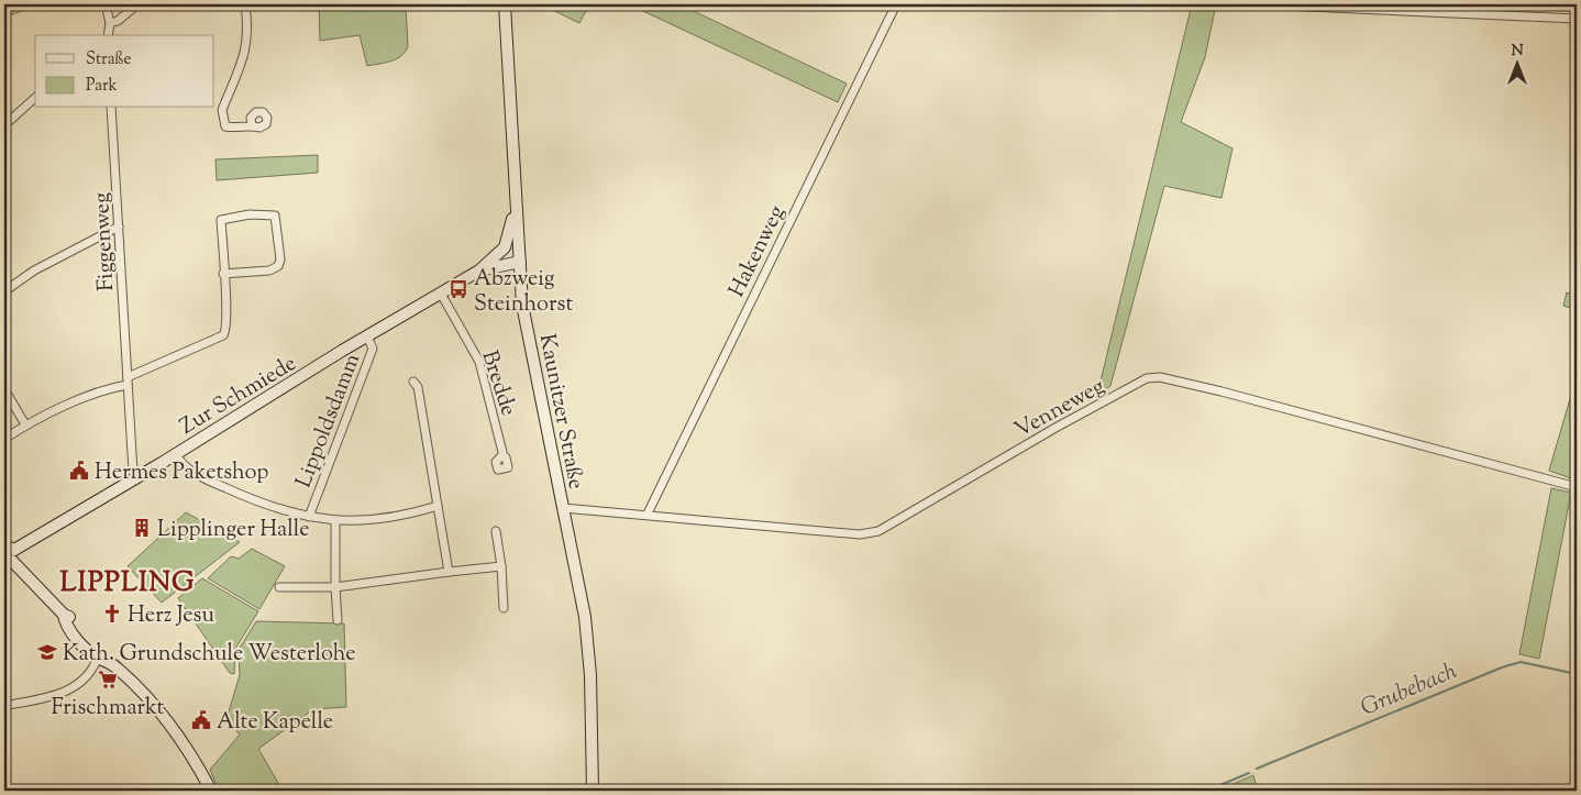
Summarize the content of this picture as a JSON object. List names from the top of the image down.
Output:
{
  "streets": {
    "street": [
      "Figgenweg",
      "Hakenweg",
      "Bredde",
      "Zur Schmiede",
      "Venneweg",
      "Kaunitzer Straße",
      "Lippoldsdamm"
    ]
  },
  "crossings": [
    ["Figgenweg", "Zur Schmiede"],
    ["Hakenweg", "Venneweg"],
    ["Bredde", "Zur Schmiede"],
    ["Zur Schmiede", "Kaunitzer Straße"],
    ["Zur Schmiede", "Lippoldsdamm"],
    ["Venneweg", "Kaunitzer Straße"]
  ],
  "districts": ["LIPPLING"],
  "water": ["Grubebach"],
  "places": {
    "bus stop": ["Abzweig Steinhorst"],
    "public building": ["Hermes Paketshop", "Alte Kapelle"],
    "building": ["Lipplinger Halle"],
    "church": ["Herz Jesu"],
    "school or university": ["Kath. Grundschule Westerlohe"],
    "supermarket": ["Frischmarkt"]
  },
  "legend": ["Straße", "Park"],
  "north": "top"
}
